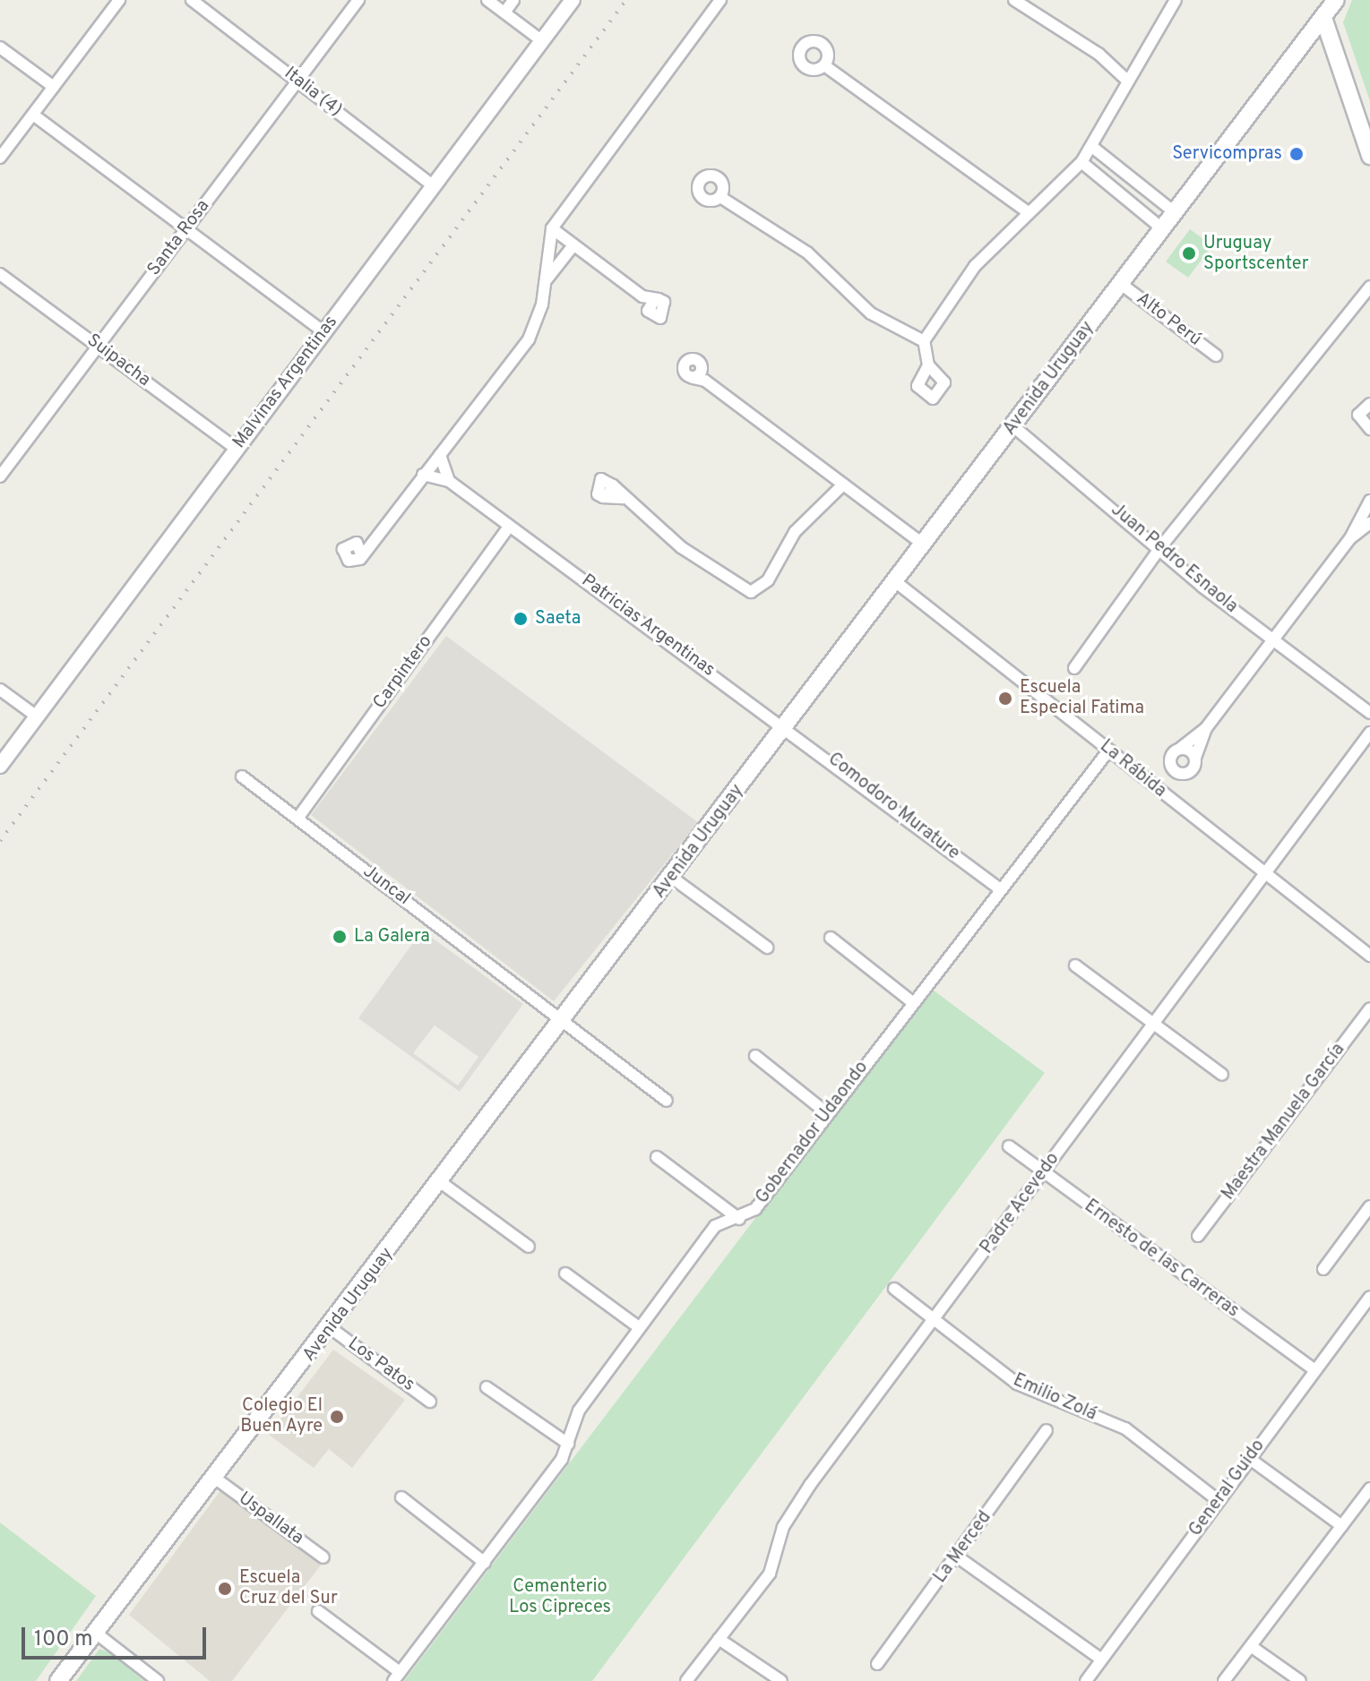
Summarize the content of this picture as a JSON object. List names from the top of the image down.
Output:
{
  "streets": {
    "main road": ["Avenida Uruguay"],
    "street": [
      "Italia (4)",
      "Santa Rosa",
      "Alto Perú",
      "Suipacha",
      "Malvinas Argentinas",
      "Juan Pedro Esnaola",
      "Patricias Argentinas",
      "Carpintero",
      "La Rábida",
      "Comodoro Murature",
      "Juncal",
      "Maestra Manuela García",
      "Gobernador Udaondo",
      "Padre Acevedo",
      "Ernesto de las Carreras",
      "Los Patos",
      "Emilio Zolá",
      "General Guido",
      "Uspallata",
      "La Merced"
    ]
  },
  "crossings": [
    ["Italia (4)", "Santa Rosa"],
    ["Italia (4)", "Malvinas Argentinas"],
    ["Santa Rosa", "Suipacha"],
    ["Alto Perú", "Avenida Uruguay"],
    ["Suipacha", "Malvinas Argentinas"],
    ["Avenida Uruguay", "Juan Pedro Esnaola"],
    ["Avenida Uruguay", "Patricias Argentinas"],
    ["Avenida Uruguay", "La Rábida"],
    ["Avenida Uruguay", "Comodoro Murature"],
    ["Avenida Uruguay", "Juncal"],
    ["Avenida Uruguay", "Los Patos"],
    ["Avenida Uruguay", "Uspallata"],
    ["Patricias Argentinas", "Carpintero"],
    ["Patricias Argentinas", "Comodoro Murature"],
    ["Carpintero", "Juncal"],
    ["La Rábida", "Gobernador Udaondo"],
    ["La Rábida", "Padre Acevedo"],
    ["Comodoro Murature", "Gobernador Udaondo"],
    ["Padre Acevedo", "Ernesto de las Carreras"],
    ["Padre Acevedo", "Emilio Zolá"],
    ["Ernesto de las Carreras", "General Guido"],
    ["Emilio Zolá", "General Guido"]
  ],
  "parks": ["Cementerio Los Cipreces"],
  "places": [
    "Servicompras",
    "Uruguay Sportscenter",
    "Saeta",
    "Escuela Especial Fatima",
    "La Galera",
    "Colegio El Buen Ayre",
    "Escuela Cruz del Sur"
  ],
  "scale_bar": "100 m"
}
